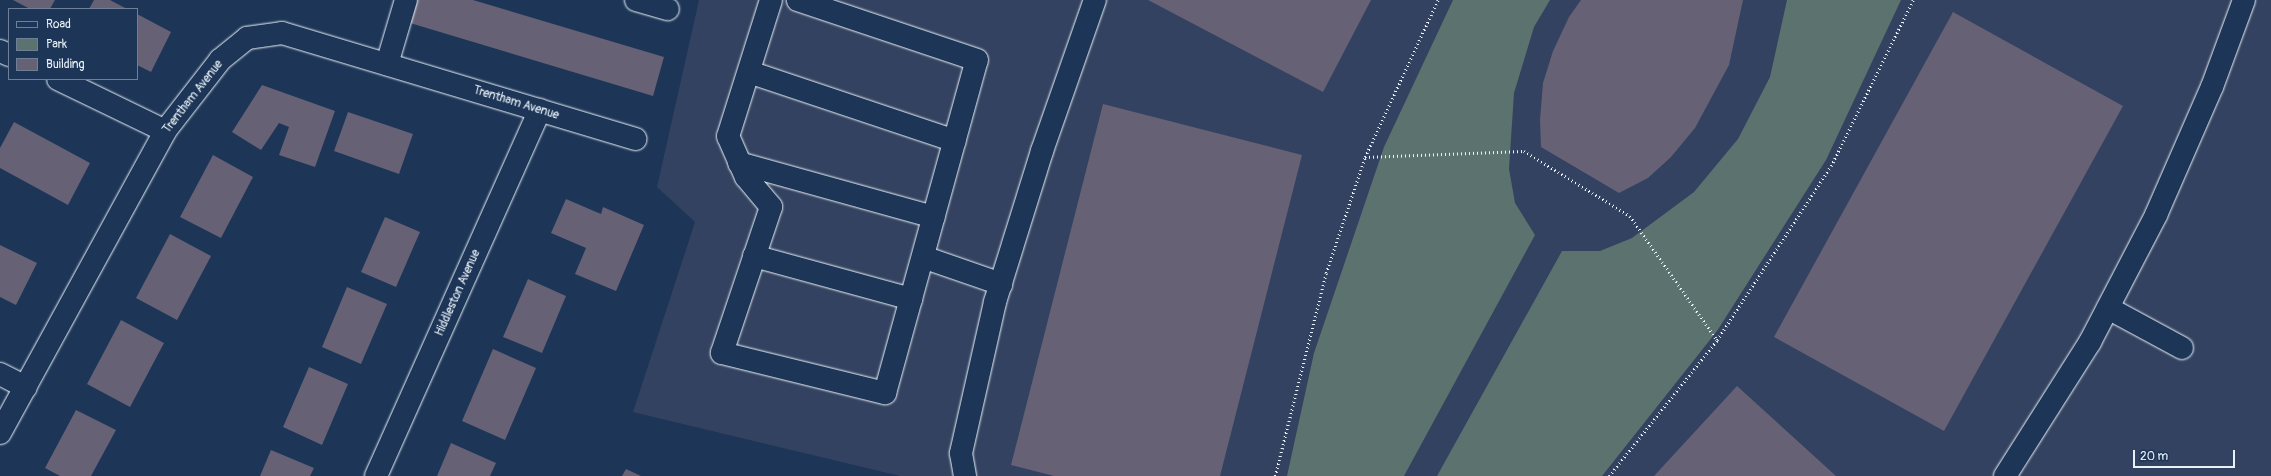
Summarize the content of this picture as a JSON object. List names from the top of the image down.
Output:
{
  "streets": {
    "street": ["Trentham Avenue", "Hiddleston Avenue"]
  },
  "crossings": [
    ["Trentham Avenue", "Hiddleston Avenue"]
  ],
  "legend": ["Road", "Park", "Building"],
  "scale_bar": "20 m"
}
